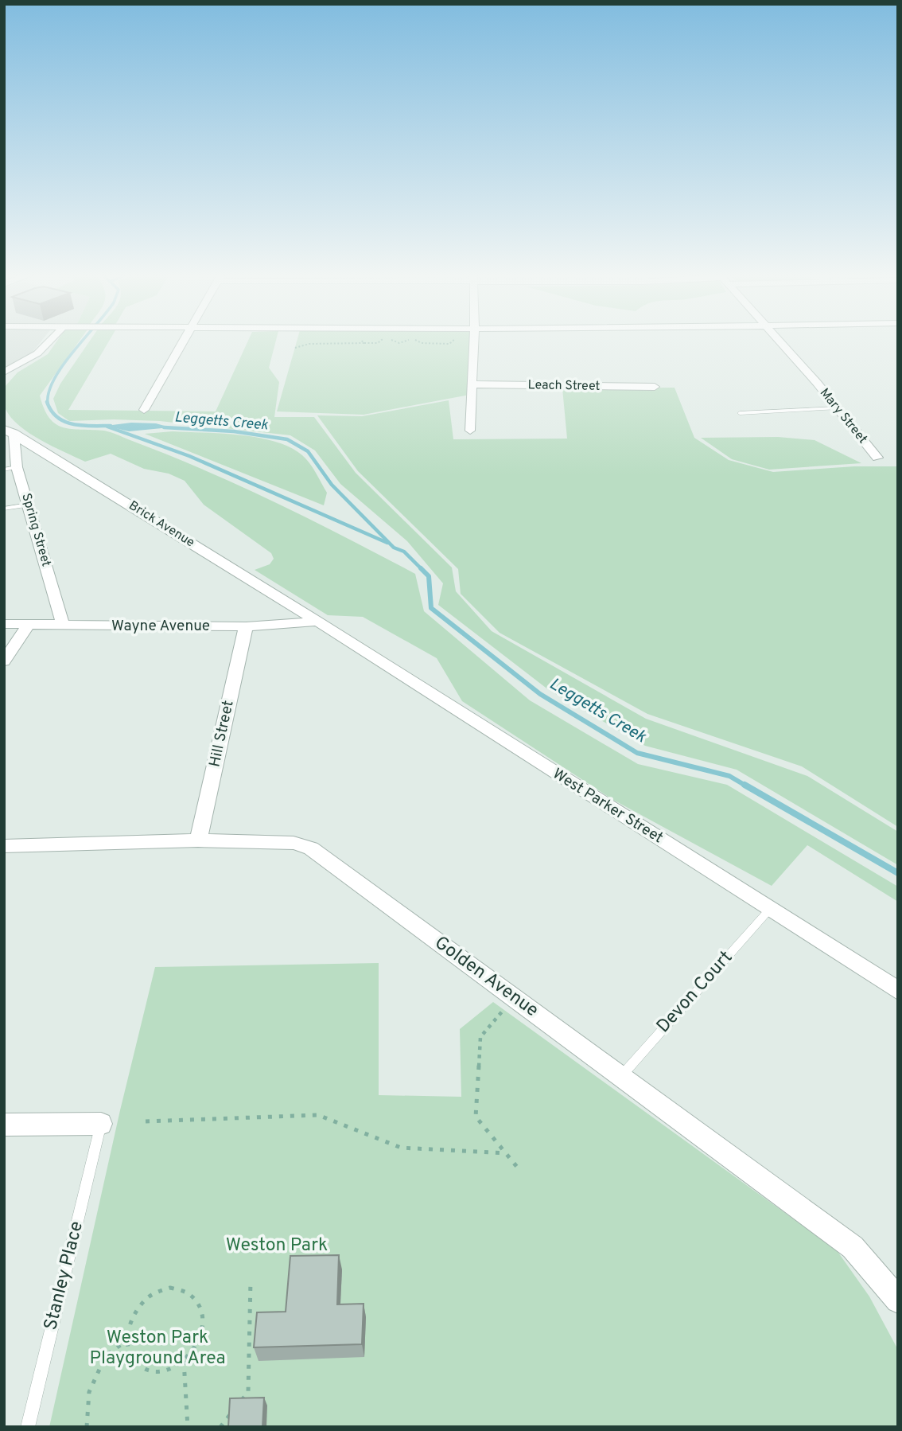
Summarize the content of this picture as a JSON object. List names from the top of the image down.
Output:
{
  "streets": {
    "street": [
      "Leach Street",
      "Mary Street",
      "Brick Avenue",
      "Spring Street",
      "Wayne Avenue",
      "Hill Street",
      "West Parker Street",
      "Golden Avenue"
    ],
    "lane": ["Devon Court", "Stanley Place"]
  },
  "crossings": [
    ["Brick Avenue", "Spring Street"],
    ["Brick Avenue", "Wayne Avenue"],
    ["Brick Avenue", "West Parker Street"],
    ["Spring Street", "Wayne Avenue"],
    ["Wayne Avenue", "Hill Street"],
    ["Wayne Avenue", "West Parker Street"],
    ["Hill Street", "Golden Avenue"],
    ["West Parker Street", "Devon Court"],
    ["Golden Avenue", "Devon Court"]
  ],
  "water": ["Leggetts Creek"],
  "parks": ["Weston Park", "Weston Park Playground Area"]
}
